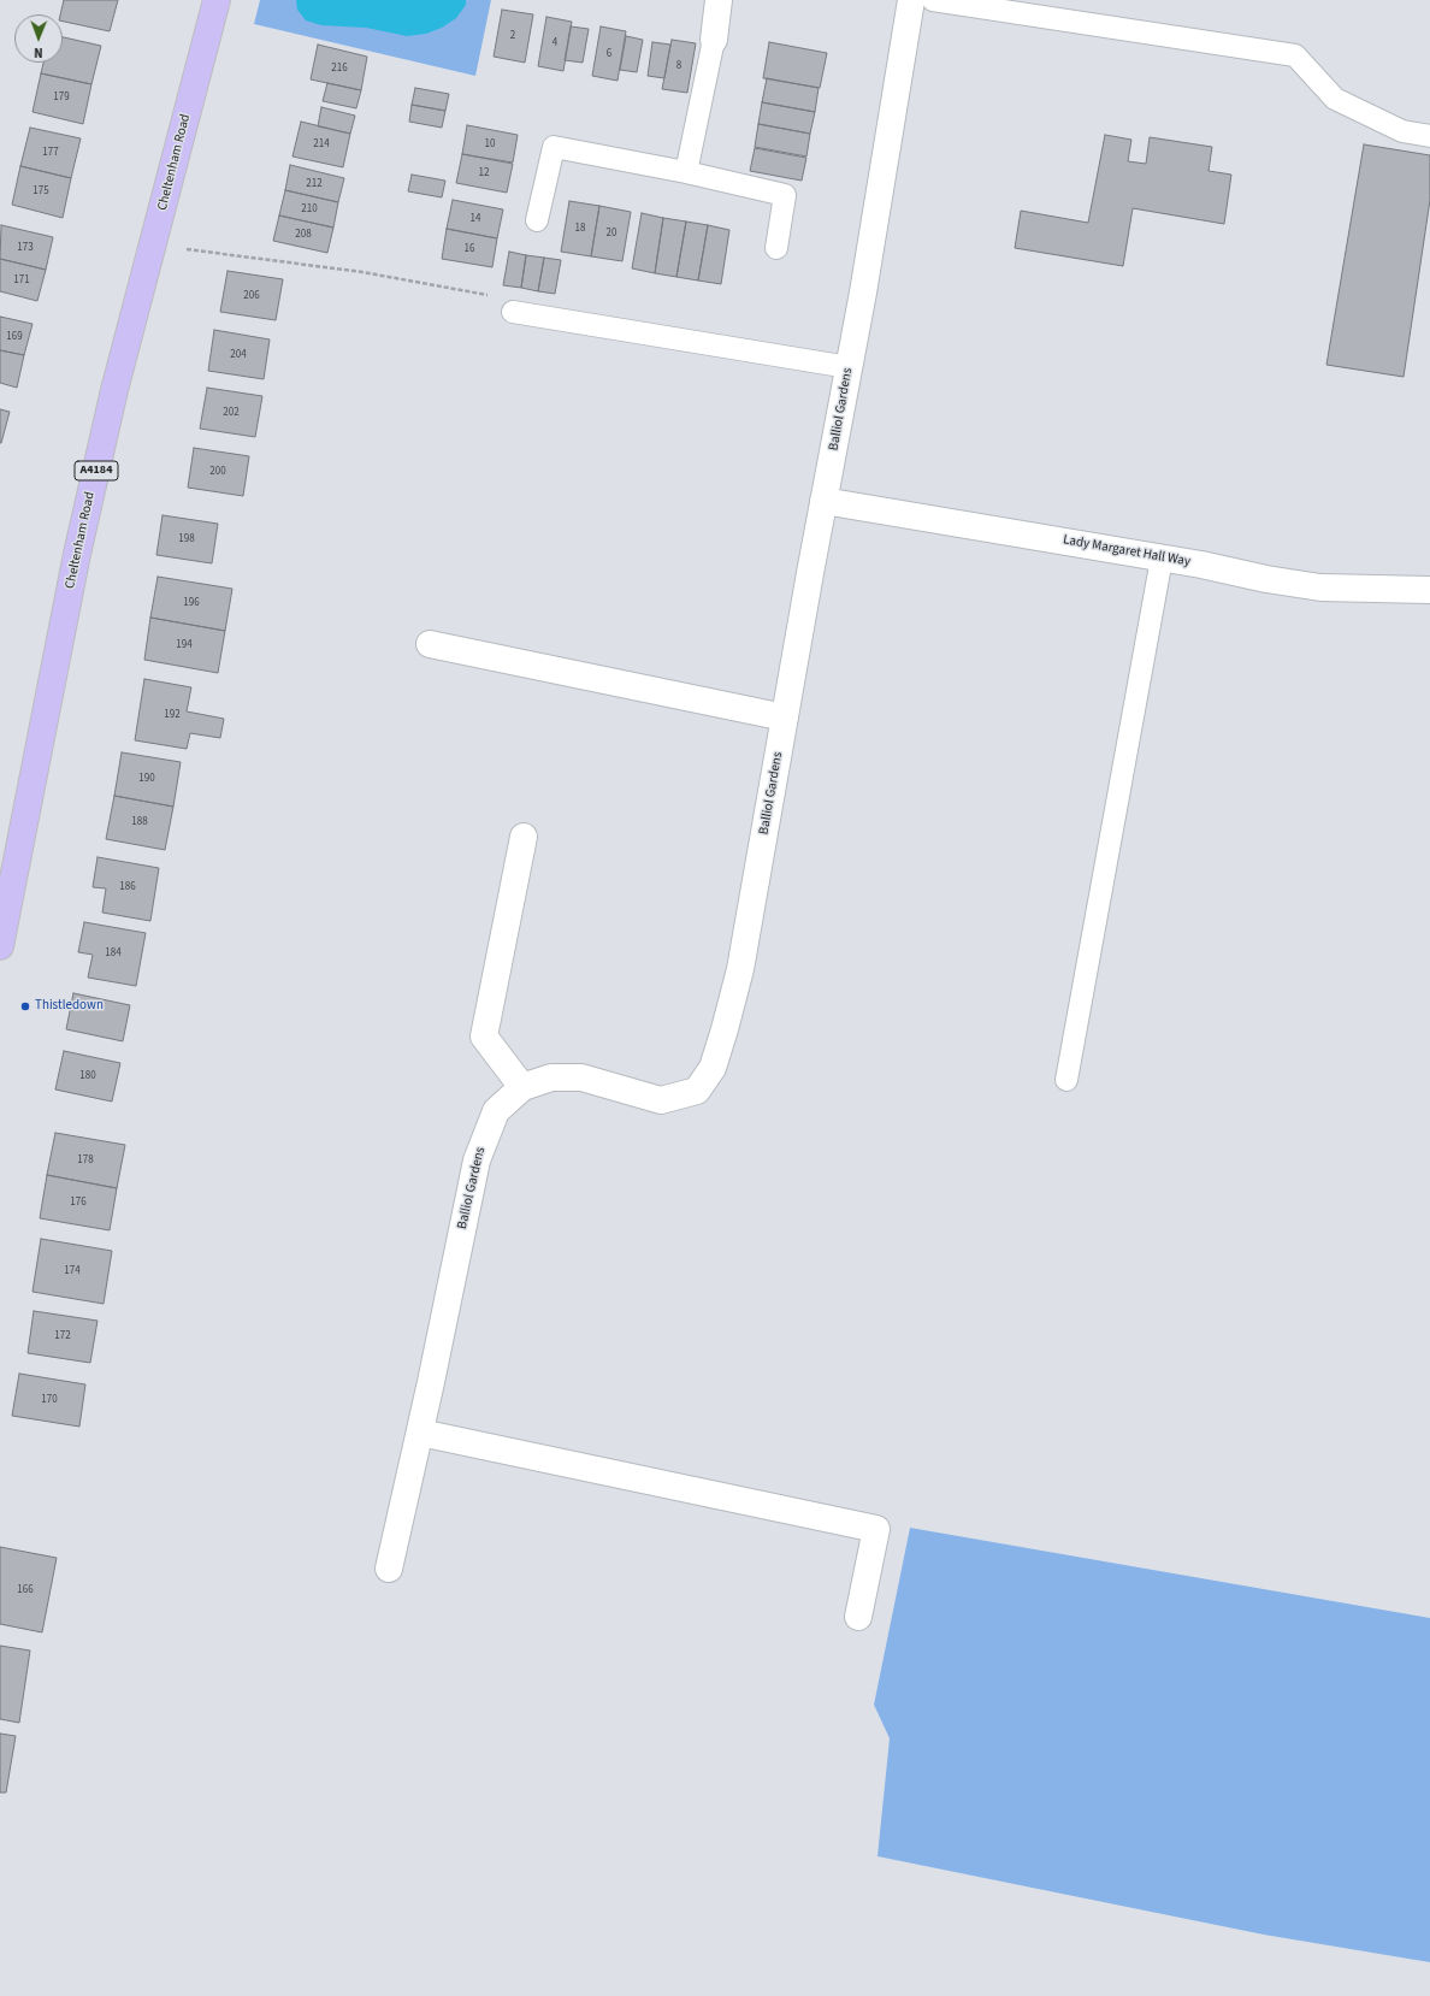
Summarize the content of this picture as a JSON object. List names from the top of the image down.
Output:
{
  "streets": {
    "main road": ["Cheltenham Road", "A4184"],
    "street": ["Balliol Gardens", "Lady Margaret Hall Way"]
  },
  "crossings": [
    ["Balliol Gardens", "Lady Margaret Hall Way"]
  ],
  "places": ["Thistledown"],
  "house_numbers": [
    "2",
    "4",
    "6",
    "8",
    "216",
    "179",
    "214",
    "10",
    "177",
    "12",
    "212",
    "175",
    "210",
    "14",
    "18",
    "20",
    "208",
    "173",
    "16",
    "171",
    "206",
    "169",
    "204",
    "202",
    "200",
    "198",
    "196",
    "194",
    "192",
    "190",
    "188",
    "186",
    "184",
    "180",
    "178",
    "176",
    "174",
    "172",
    "170",
    "166"
  ],
  "north": "bottom"
}
